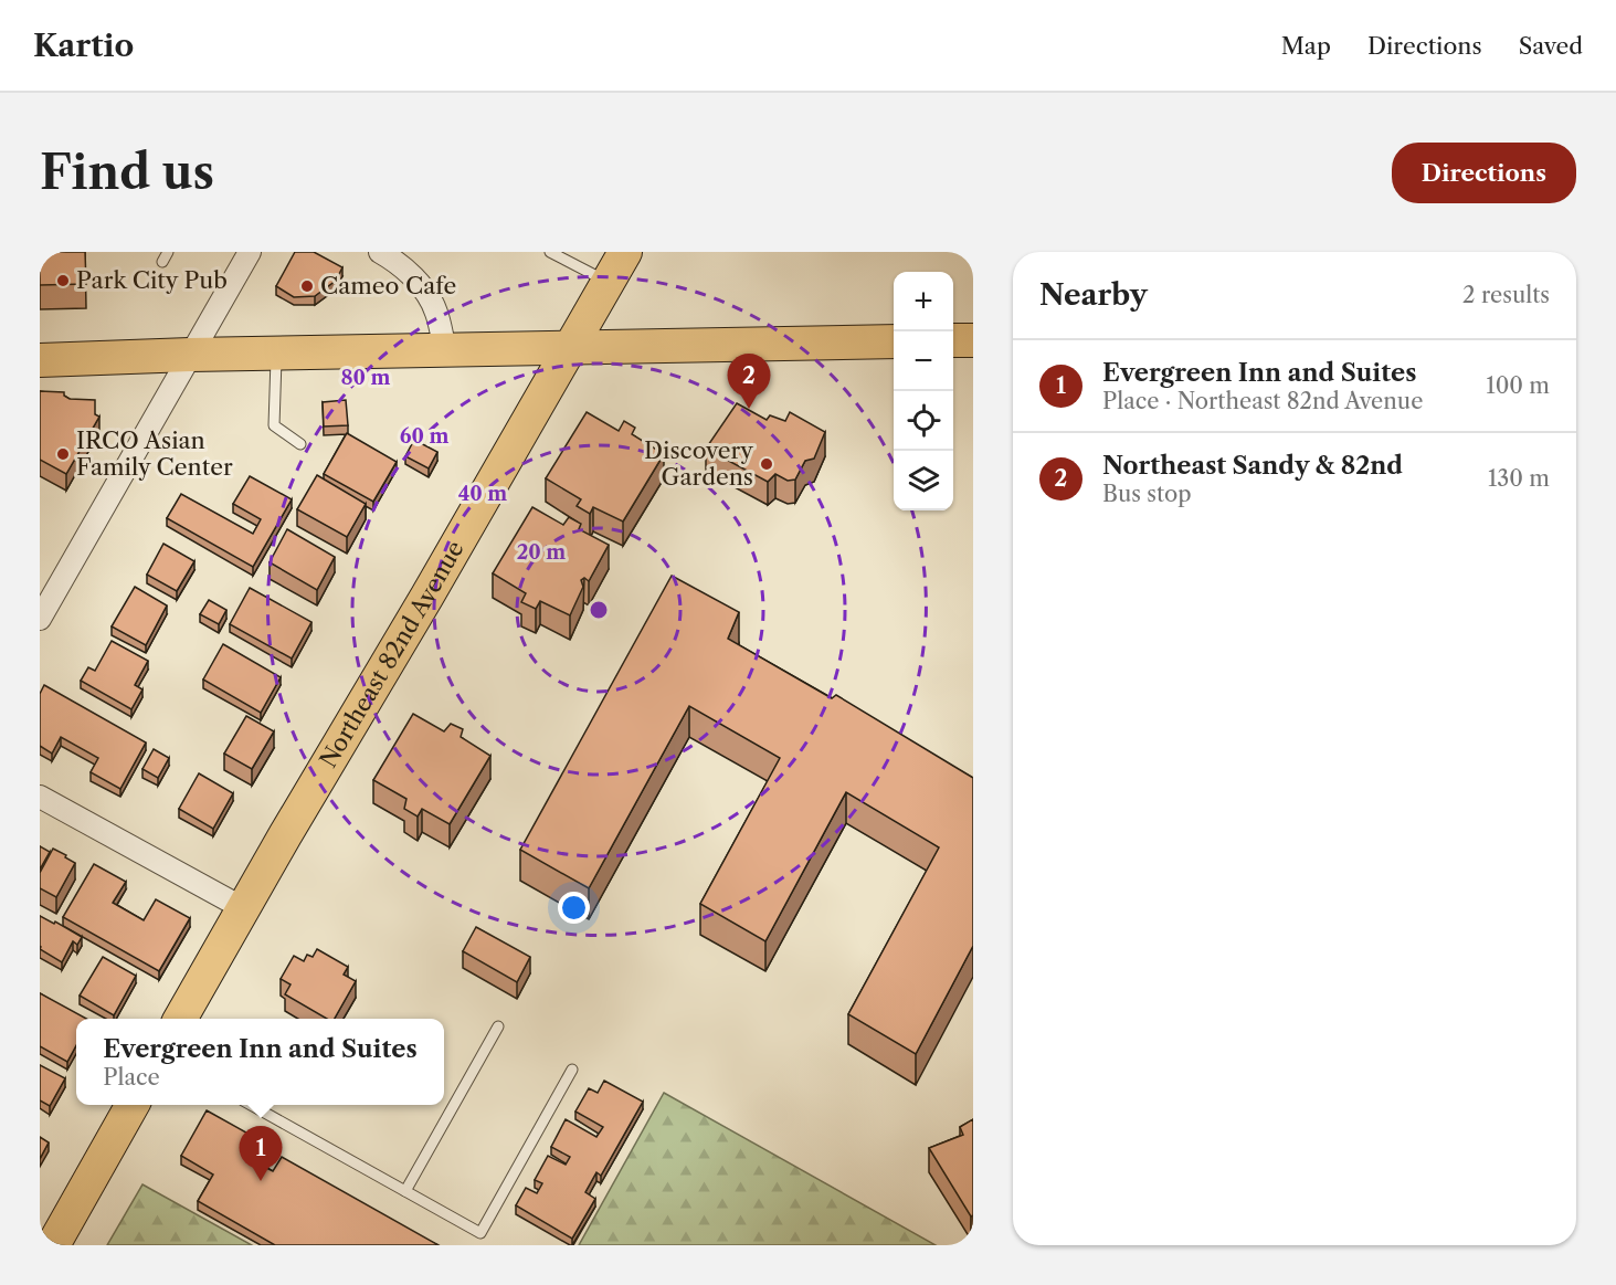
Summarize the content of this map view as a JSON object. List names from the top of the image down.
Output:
{
  "streets": {
    "main road": ["Northeast 82nd Avenue"]
  },
  "places": [
    "Park City Pub",
    "Cameo Cafe",
    "IRCO Asian Family Center",
    "Discovery Gardens"
  ],
  "page": {
    "header": "Kartio",
    "nav": ["Map", "Directions", "Saved"],
    "buttons": "Directions",
    "title": "Find us",
    "heading": ["Nearby", "2 results"],
    "map_buttons": ["+", "−"],
    "list": [
      {
        "mark": "1",
        "name": "Evergreen Inn and Suites",
        "note": "Place · Northeast 82nd Avenue",
        "value": "100 m"
      },
      {
        "mark": "2",
        "name": "Northeast Sandy & 82nd",
        "note": "Bus stop",
        "value": "130 m"
      }
    ],
    "pins": ["2", "1"],
    "popup": ["Evergreen Inn and Suites", "Place"]
  },
  "rings": [
    "80 m",
    "60 m",
    "40 m",
    "20 m"
  ]
}
